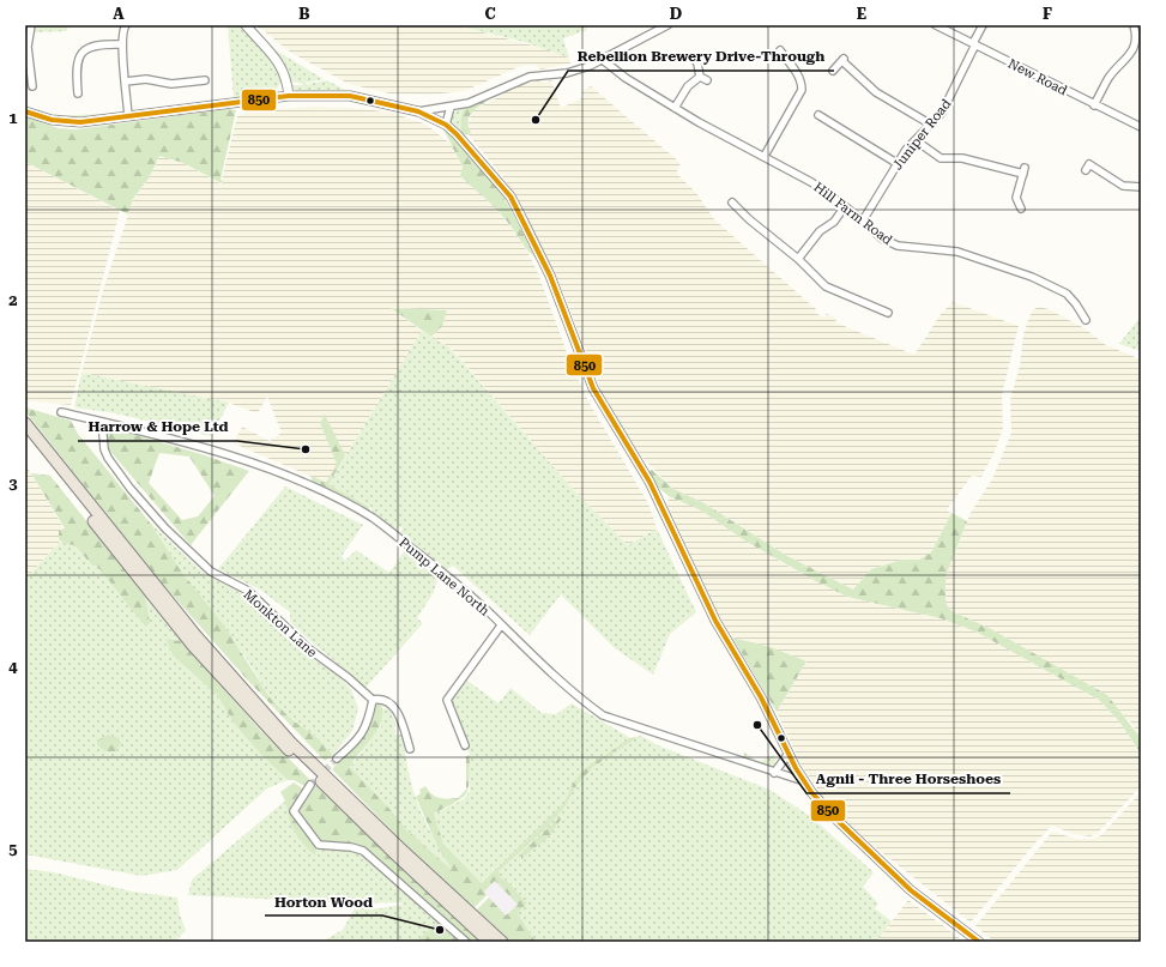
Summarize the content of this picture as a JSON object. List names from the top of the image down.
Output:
{
  "streets": {
    "street": [
      "New Road",
      "Juniper Road",
      "Hill Farm Road",
      "Pump Lane North",
      "Monkton Lane"
    ]
  },
  "crossings": [
    ["New Road", "Juniper Road"],
    ["Juniper Road", "Hill Farm Road"],
    ["Pump Lane North", "Monkton Lane"]
  ],
  "places": [
    "Rebellion Brewery Drive-Through",
    "Harrow & Hope Ltd",
    "Agnii - Three Horseshoes",
    "Horton Wood"
  ],
  "lines": ["transit line 850"],
  "grid": {
    "columns": [
      "A",
      "B",
      "C",
      "D",
      "E",
      "F"
    ],
    "rows": [
      "1",
      "2",
      "3",
      "4",
      "5"
    ]
  }
}
